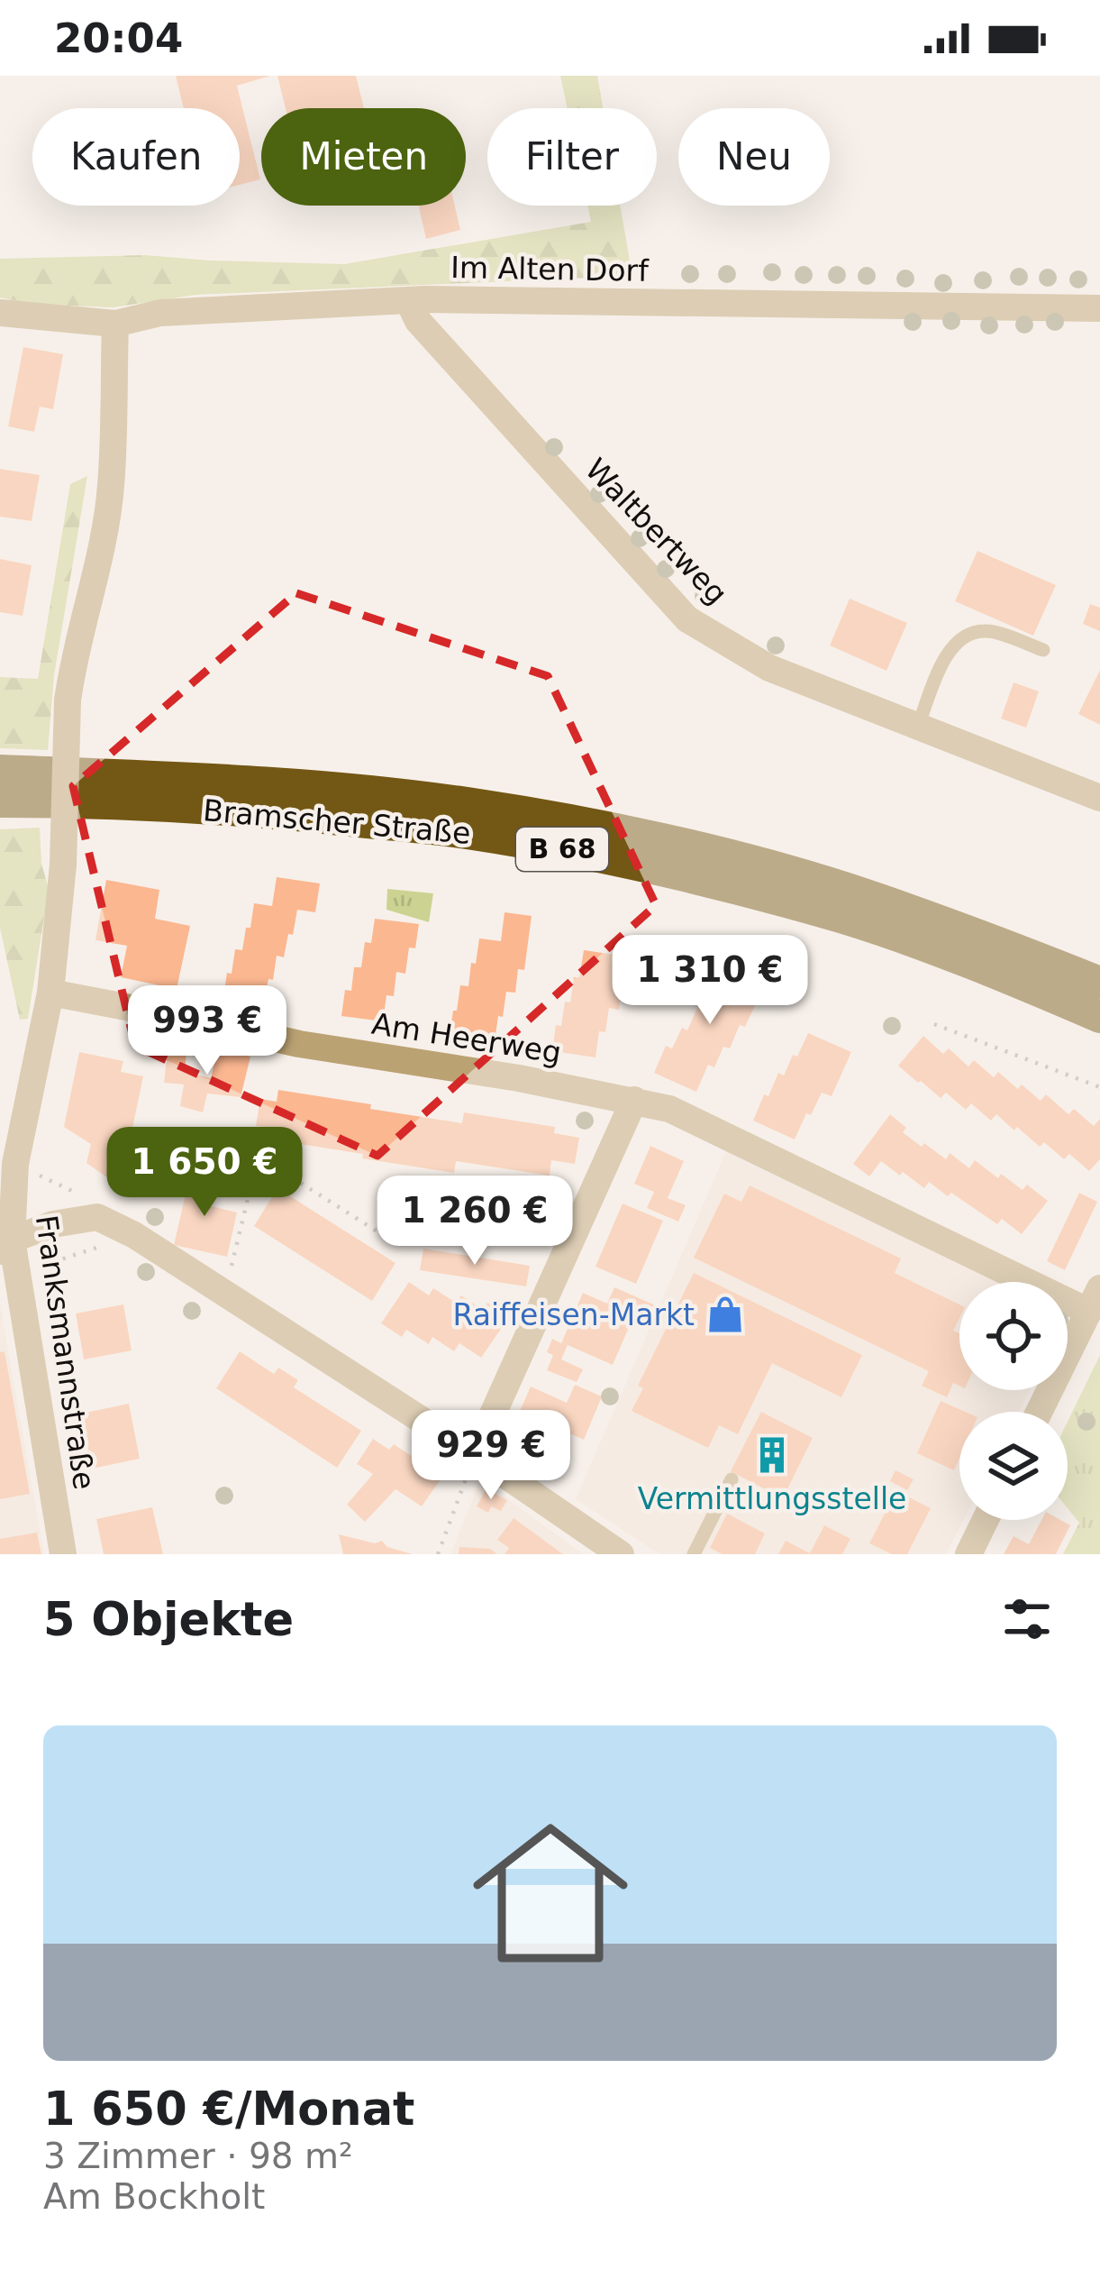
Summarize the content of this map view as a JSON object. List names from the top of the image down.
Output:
{
  "streets": {
    "highway": ["Bramscher Straße", "B 68"],
    "street": [
      "Im Alten Dorf",
      "Waltbertweg",
      "Am Heerweg",
      "Franksmannstraße"
    ]
  },
  "crossings": [
    ["Im Alten Dorf", "Waltbertweg"],
    ["Im Alten Dorf", "Franksmannstraße"],
    ["Am Heerweg", "Franksmannstraße"]
  ],
  "places": {
    "shop": ["Raiffeisen-Markt"],
    "building": ["Vermittlungsstelle"]
  },
  "page": {
    "status": "20:04",
    "chip": [
      "Kaufen",
      "Mieten",
      "Filter",
      "Neu"
    ],
    "price": [
      "1 310 €",
      "993 €",
      "1 650 €",
      "1 260 €",
      "929 €"
    ],
    "heading": "5 Objekte",
    "list": [
      {
        "name": "1 650 €/Monat",
        "note": "3 Zimmer · 98 m² · Am Bockholt"
      }
    ]
  }
}
